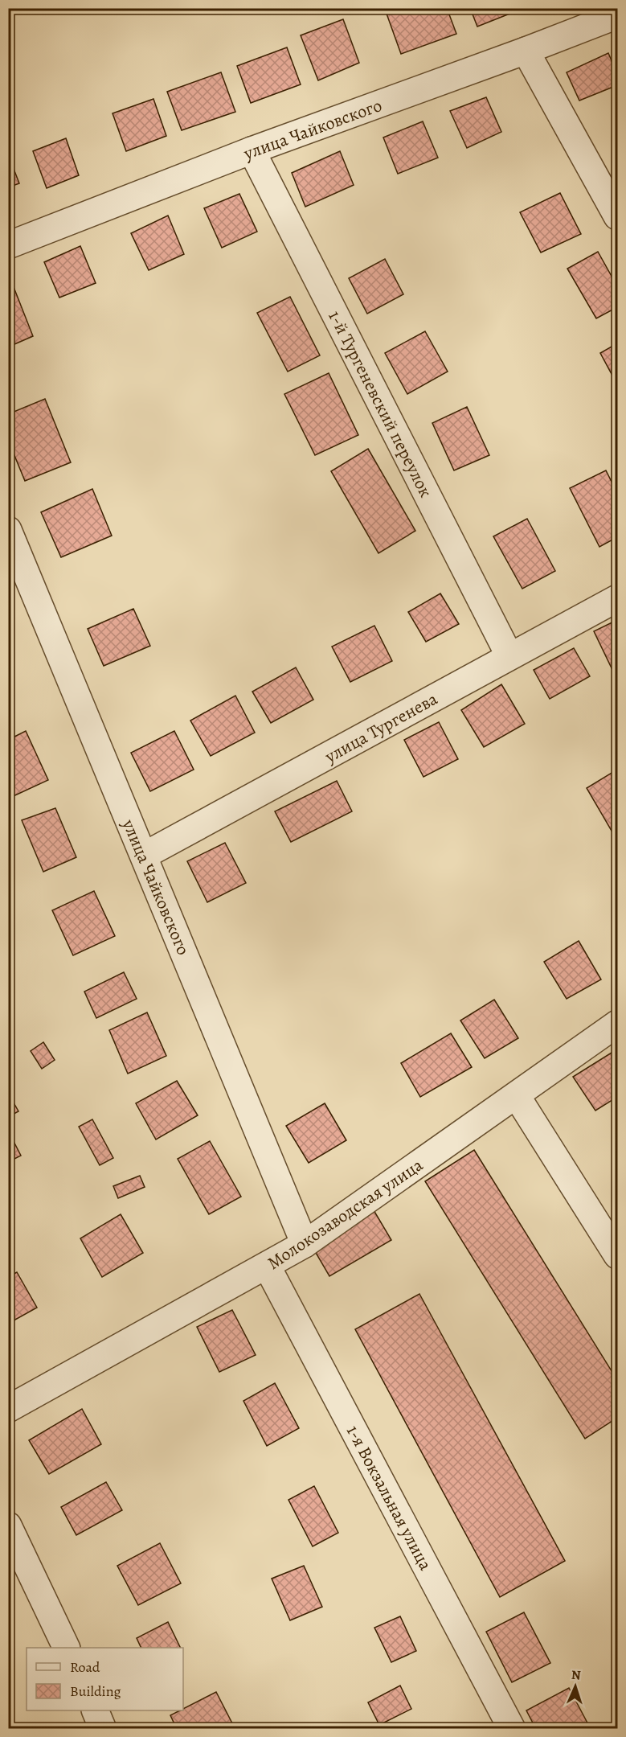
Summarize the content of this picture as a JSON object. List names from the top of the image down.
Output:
{
  "streets": {
    "street": [
      "улица Чайковского",
      "1-й Тургеневский переулок",
      "улица Тургенева",
      "Молокозаводская улица",
      "1-я Вокзальная улица"
    ]
  },
  "crossings": [
    ["улица Чайковского", "1-й Тургеневский переулок"],
    ["улица Чайковского", "улица Тургенева"],
    ["улица Чайковского", "Молокозаводская улица"],
    ["1-й Тургеневский переулок", "улица Тургенева"],
    ["Молокозаводская улица", "1-я Вокзальная улица"]
  ],
  "legend": ["Road", "Building"],
  "north": "top"
}
